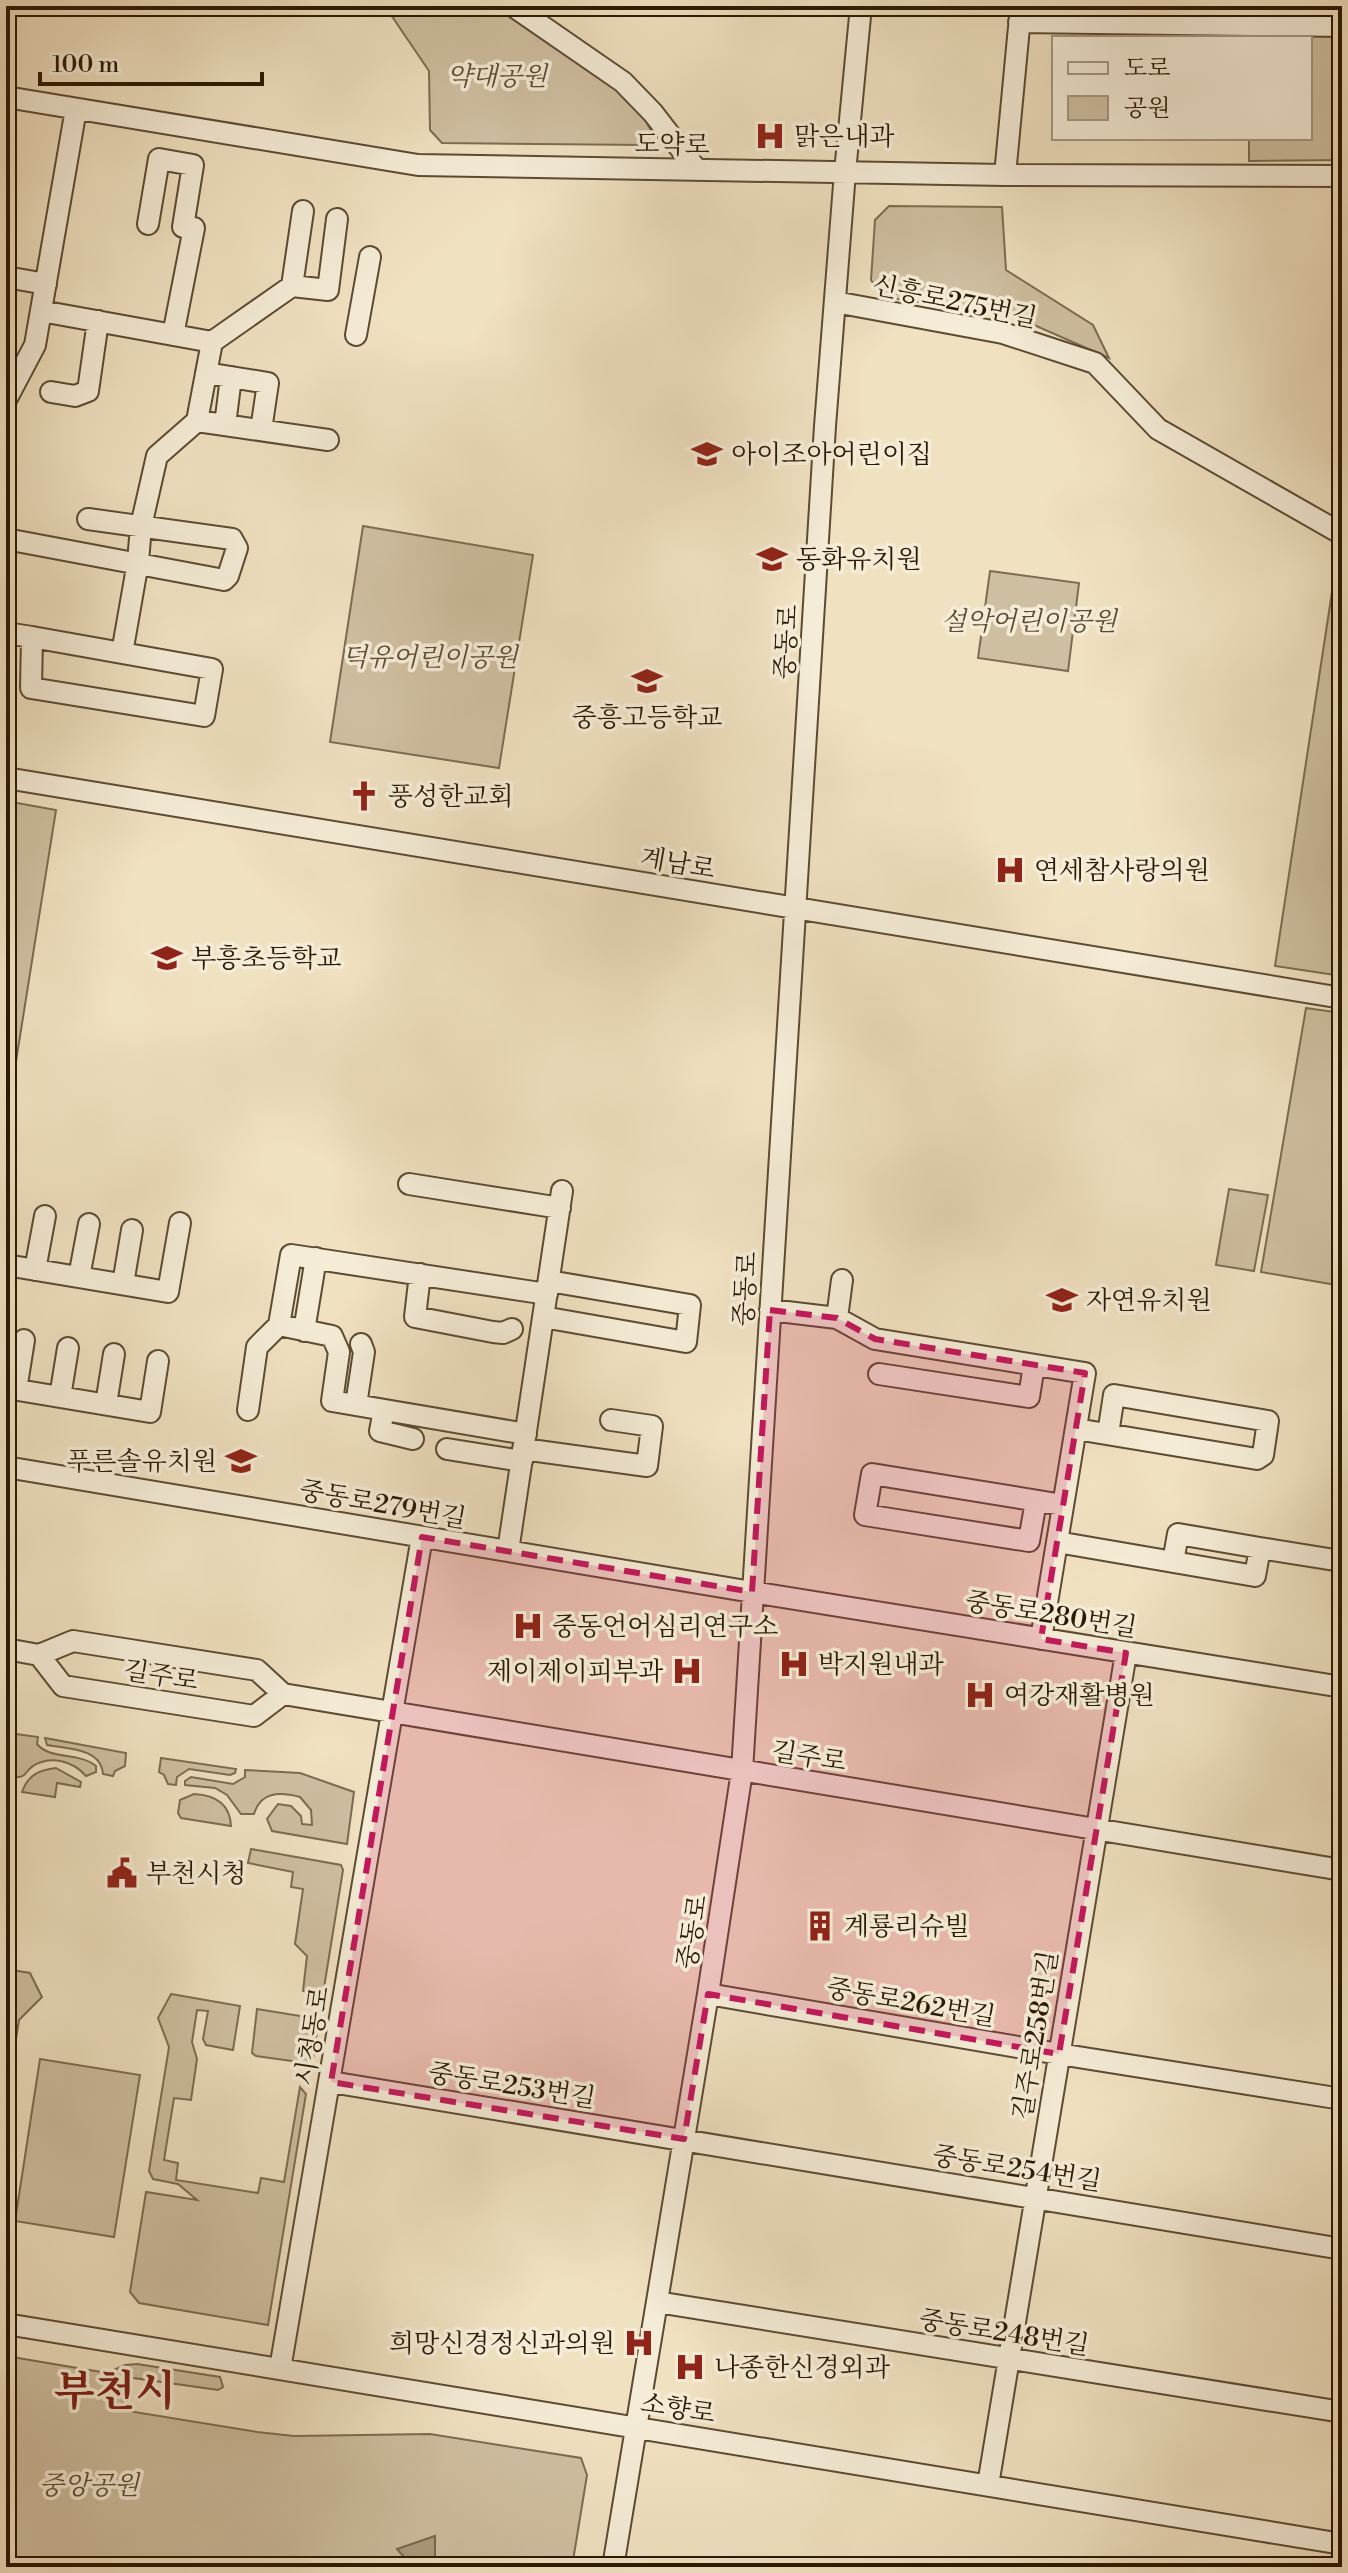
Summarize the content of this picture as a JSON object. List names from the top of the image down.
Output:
{
  "streets": {
    "street": [
      "도약로",
      "신흥로275번길",
      "중동로",
      "계남로",
      "중동로279번길",
      "중동로280번길",
      "길주로",
      "중동로262번길",
      "길주로258번길",
      "시청동로",
      "중동로253번길",
      "중동로254번길",
      "중동로248번길",
      "소향로"
    ]
  },
  "crossings": [
    ["도약로", "중동로"],
    ["신흥로275번길", "중동로"],
    ["중동로", "계남로"],
    ["중동로", "중동로279번길"],
    ["중동로", "중동로280번길"],
    ["중동로", "길주로"],
    ["중동로", "중동로262번길"],
    ["중동로", "중동로253번길"],
    ["중동로", "중동로254번길"],
    ["중동로", "중동로248번길"],
    ["중동로", "소향로"],
    ["중동로279번길", "중동로280번길"],
    ["중동로279번길", "시청동로"],
    ["중동로280번길", "길주로258번길"],
    ["길주로", "길주로258번길"],
    ["길주로", "시청동로"],
    ["중동로262번길", "길주로258번길"],
    ["길주로258번길", "중동로254번길"],
    ["길주로258번길", "중동로248번길"],
    ["길주로258번길", "소향로"],
    ["시청동로", "중동로253번길"],
    ["시청동로", "소향로"],
    ["중동로253번길", "중동로254번길"]
  ],
  "districts": ["부천시"],
  "parks": [
    "약대공원",
    "설악어린이공원",
    "덕유어린이공원",
    "중앙공원"
  ],
  "places": {
    "hospital": [
      "맑은내과",
      "연세참사랑의원",
      "중동언어심리연구소",
      "박지원내과",
      "제이제이피부과",
      "여강재활병원",
      "희망신경정신과의원",
      "나종한신경외과"
    ],
    "school or university": [
      "아이조아어린이집",
      "동화유치원",
      "중흥고등학교",
      "부흥초등학교",
      "자연유치원",
      "푸른솔유치원"
    ],
    "church": ["풍성한교회"],
    "public building": ["부천시청"],
    "building": ["계룡리슈빌"]
  },
  "legend": ["도로", "공원"],
  "scale_bar": "100 m"
}
